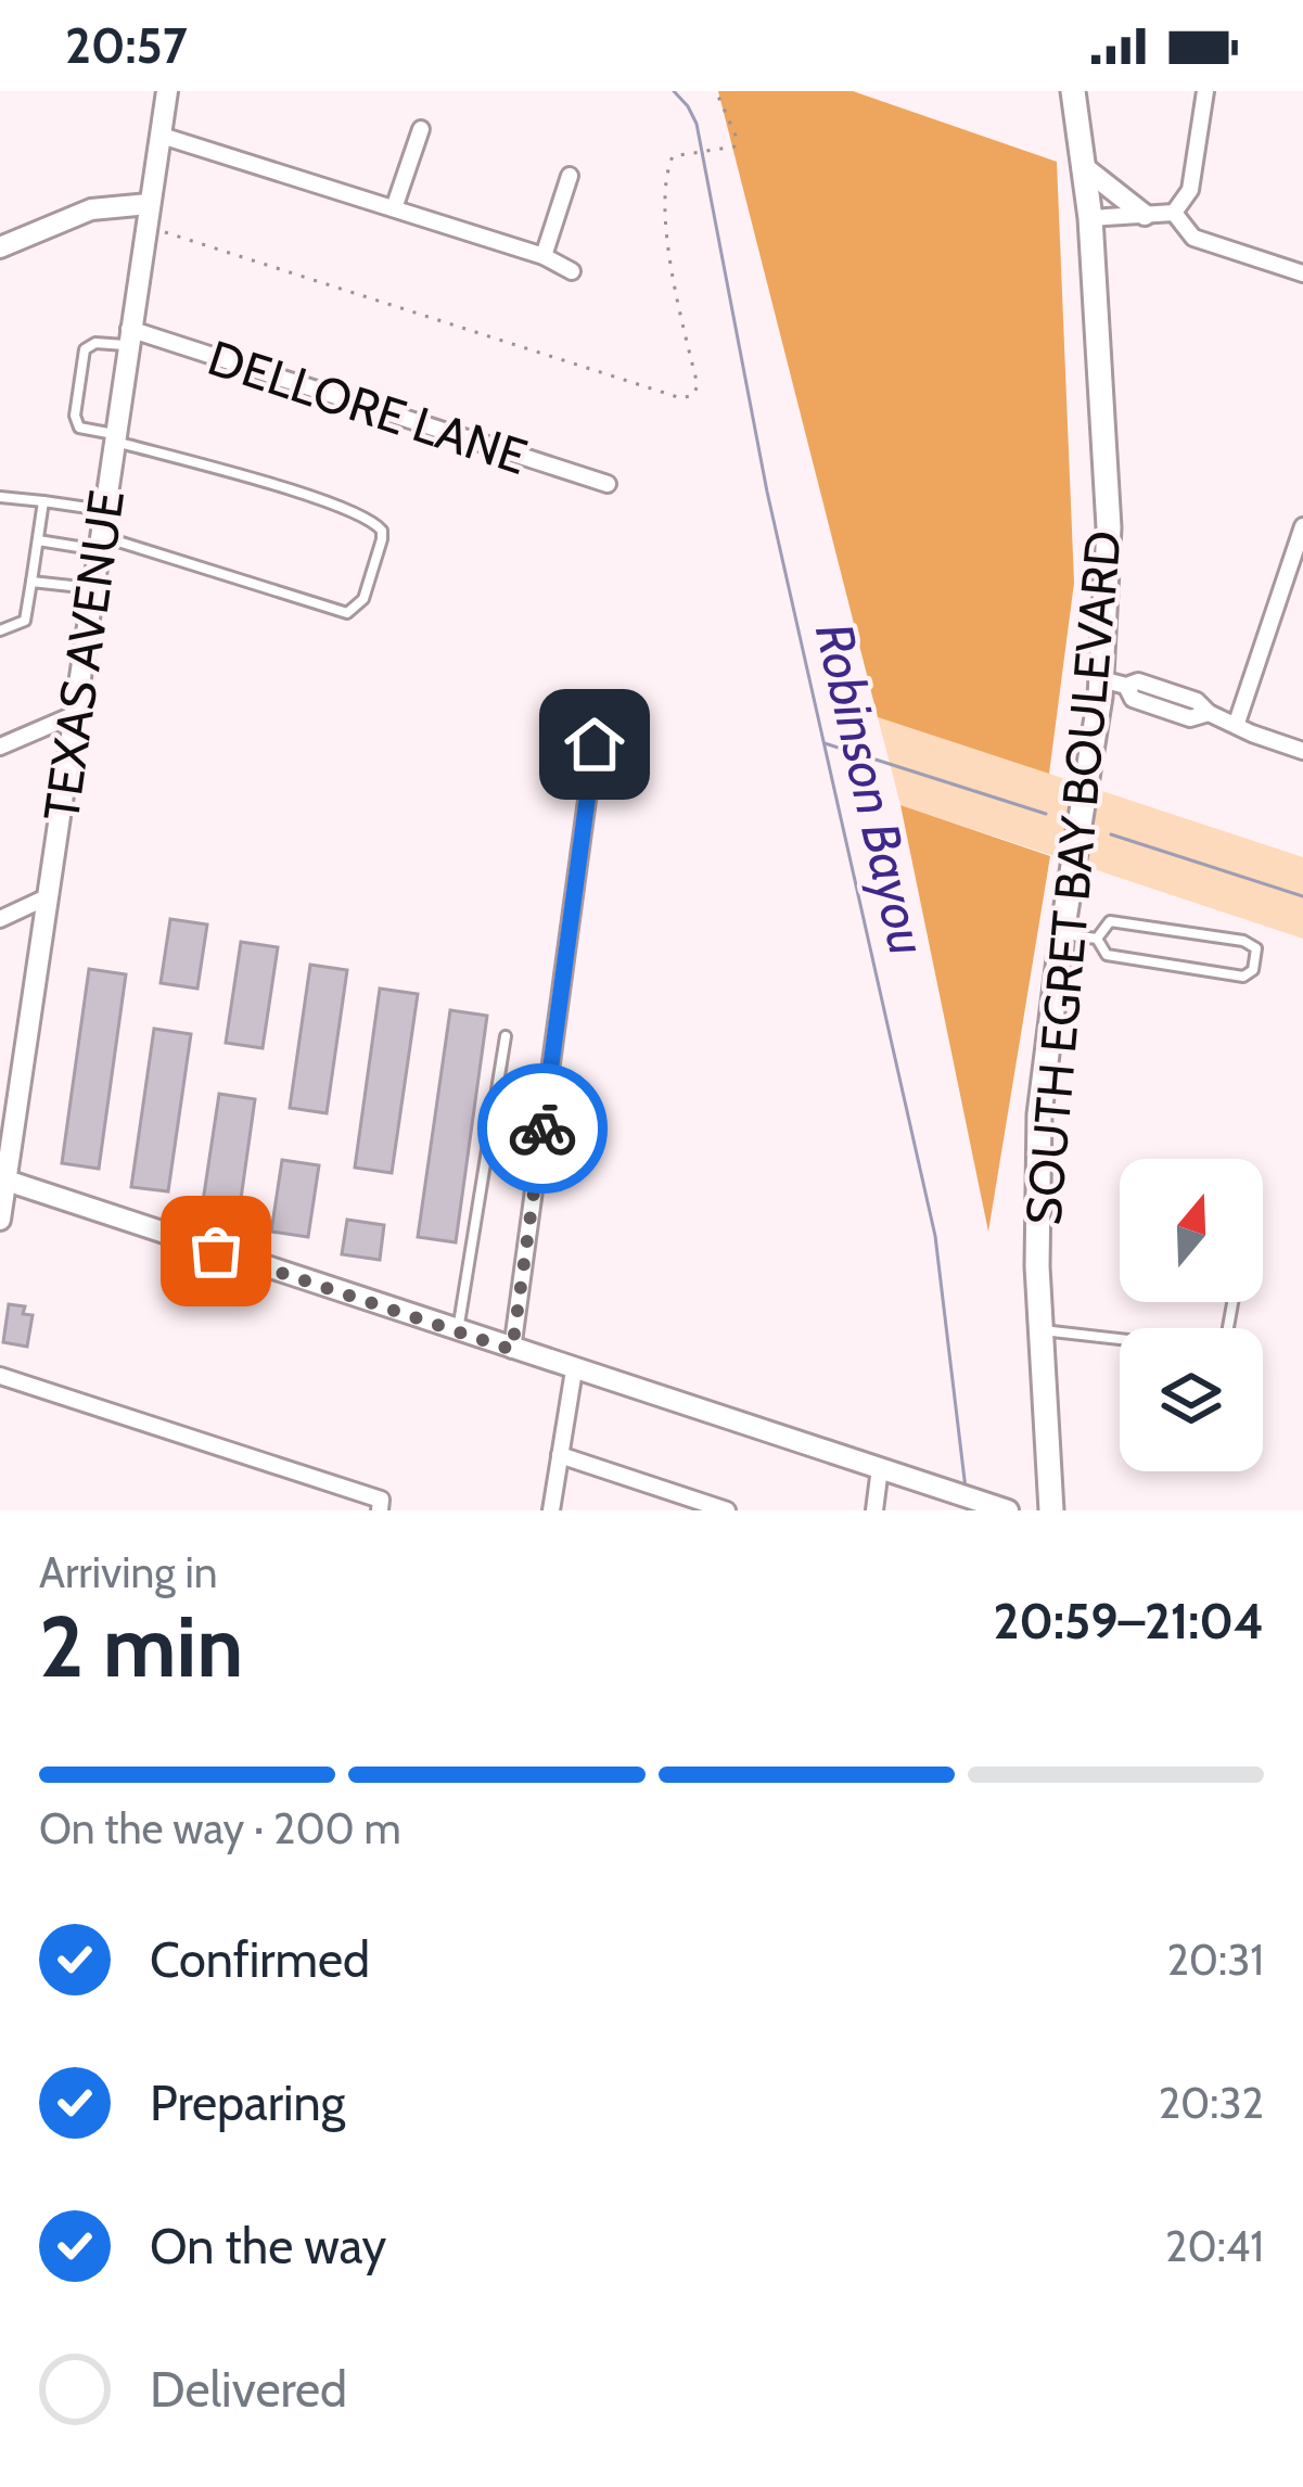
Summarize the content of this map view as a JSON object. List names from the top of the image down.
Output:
{
  "streets": {
    "main road": ["SOUTH EGRET BAY BOULEVARD"],
    "street": ["DELLORE LANE", "TEXAS AVENUE"]
  },
  "crossings": [
    ["DELLORE LANE", "TEXAS AVENUE"]
  ],
  "water": ["Robinson Bayou"],
  "north": "top",
  "page": {
    "status": "20:57",
    "heading": ["2 min", "Arriving in", "20:59–21:04"],
    "bar": "On the way · 200 m",
    "list": [
      ["Confirmed", "20:31"],
      ["Preparing", "20:32"],
      ["On the way", "20:41"],
      "Delivered"
    ]
  }
}
